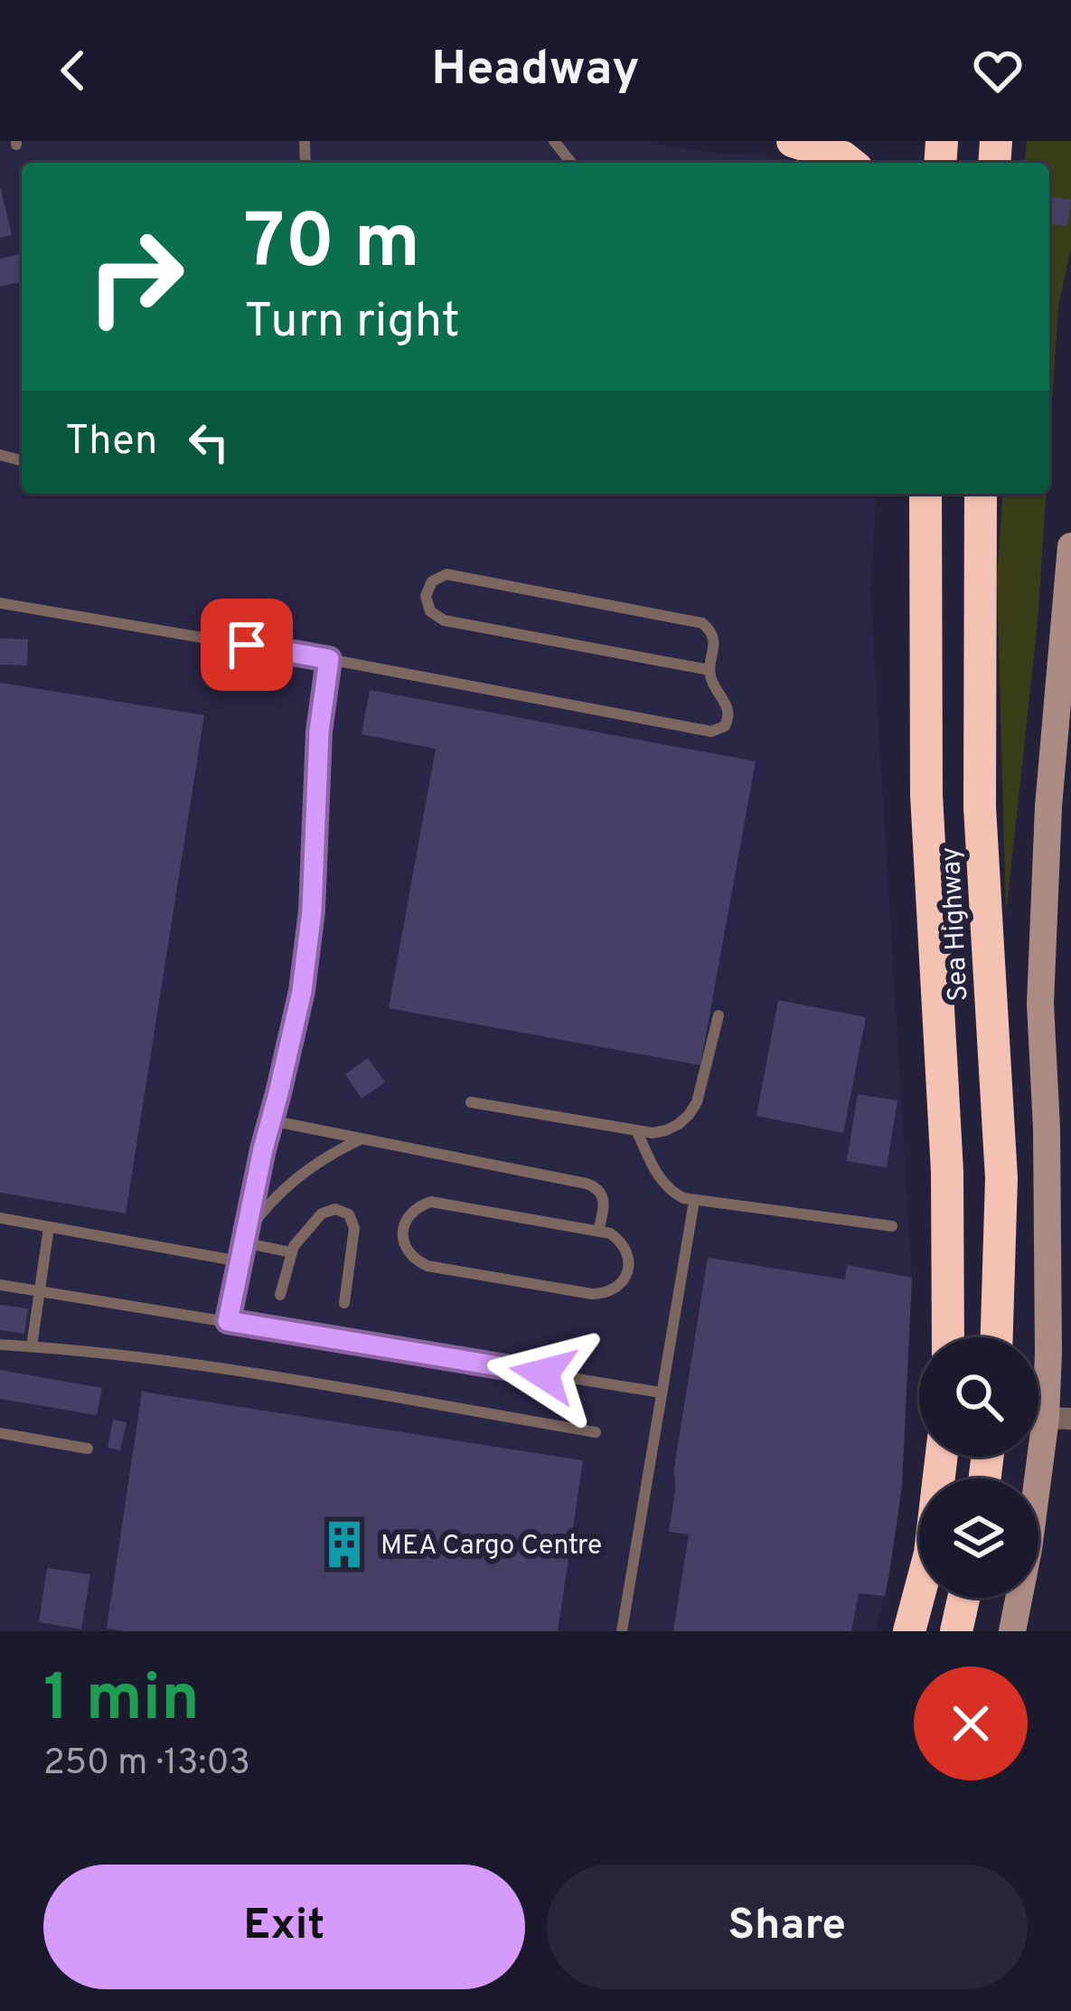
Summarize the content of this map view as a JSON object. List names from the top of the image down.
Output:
{
  "streets": {
    "highway": ["Sea Highway"]
  },
  "places": {
    "building": ["MEA Cargo Centre"]
  },
  "page": {
    "header": "Headway",
    "turn": ["70 m", "Turn right"],
    "then": "Then",
    "heading": ["1 min", "250 m · 13:03"],
    "buttons": ["Exit", "Share"]
  }
}
